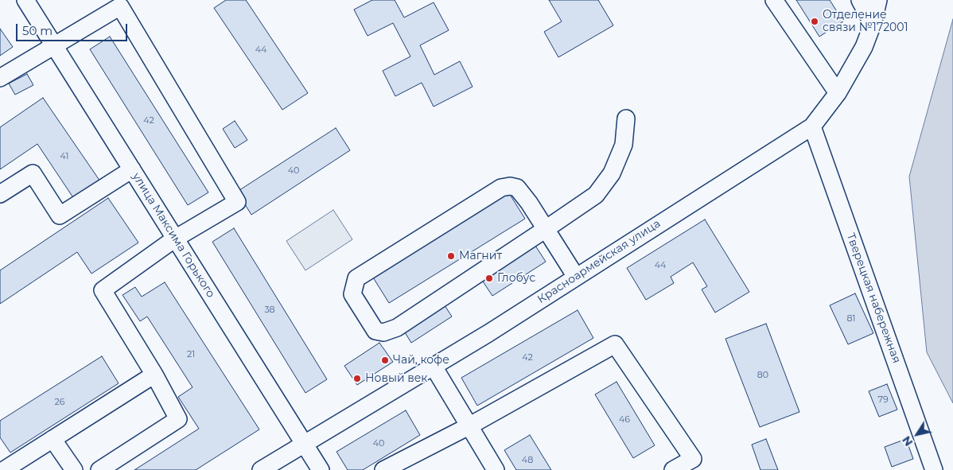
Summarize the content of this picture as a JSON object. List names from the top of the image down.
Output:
{
  "streets": {
    "street": ["улица Максима Горького", "Красноармейская улица", "Тверецкая набережная"]
  },
  "crossings": [
    ["улица Максима Горького", "Красноармейская улица"],
    ["Красноармейская улица", "Тверецкая набережная"]
  ],
  "places": [
    "Отделение связи №172001",
    "Магнит",
    "Глобус",
    "Чай, кофе",
    "Новый век"
  ],
  "house_numbers": [
    "44",
    "42",
    "41",
    "40",
    "44",
    "38",
    "81",
    "21",
    "42",
    "80",
    "79",
    "26",
    "46",
    "40",
    "48"
  ],
  "scale_bar": "50 m",
  "north": "bottom left"
}
